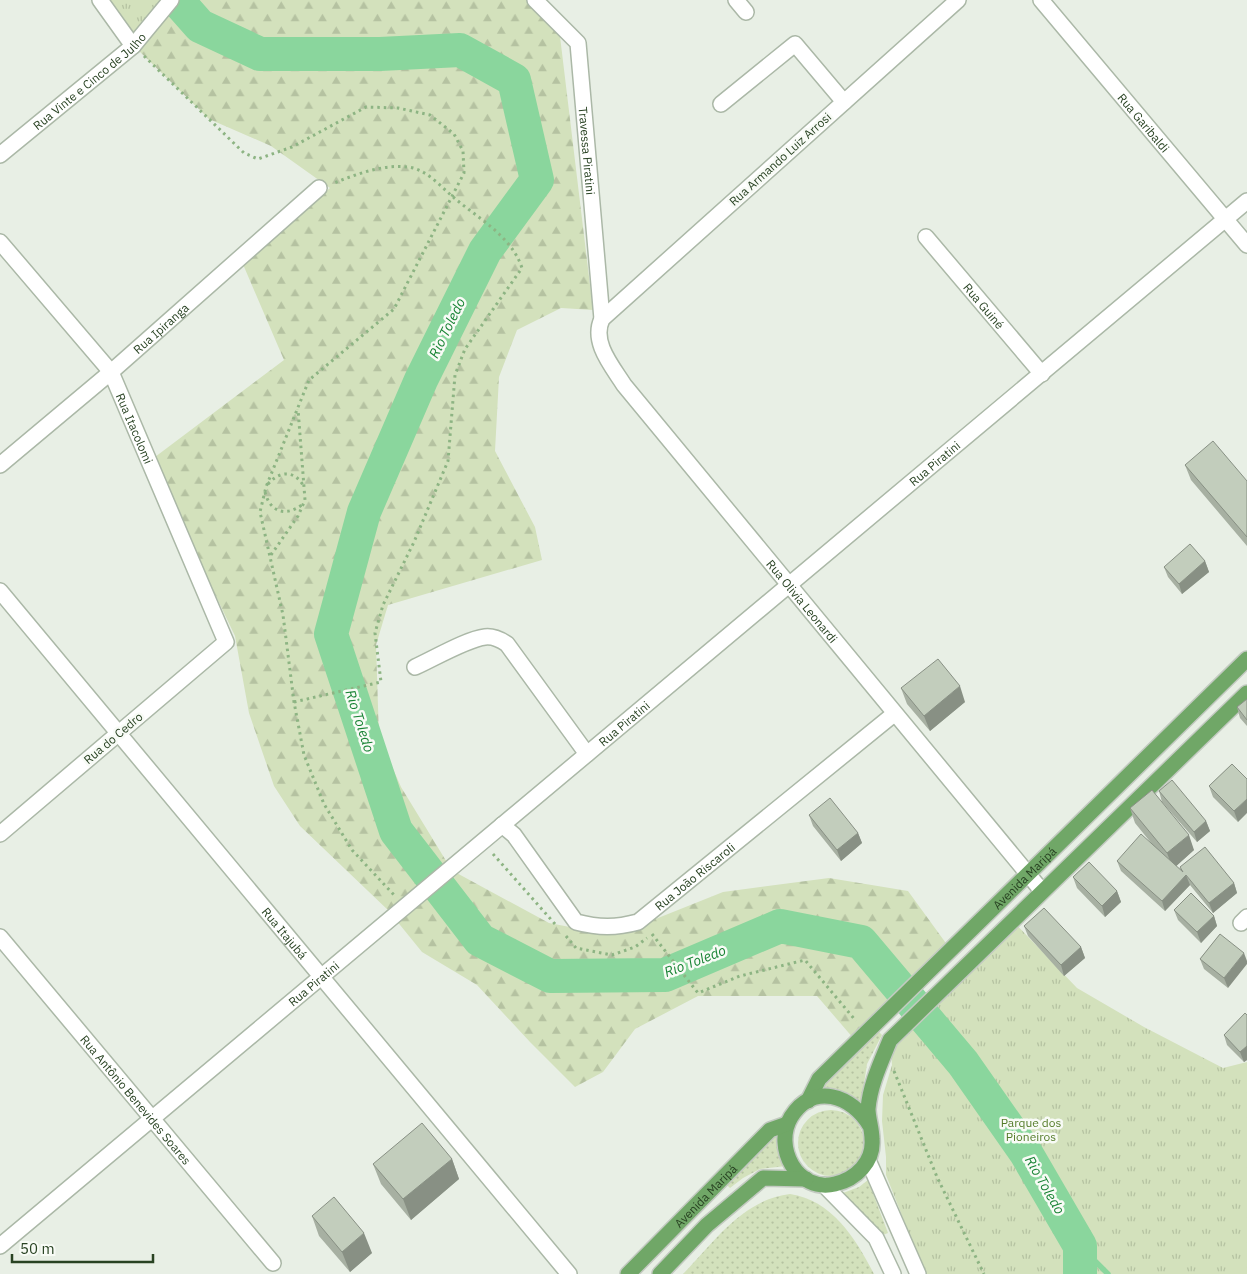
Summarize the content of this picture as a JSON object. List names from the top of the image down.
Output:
{
  "streets": {
    "main road": ["Avenida Maripá"],
    "street": [
      "Rua Vinte e Cinco de Julho",
      "Rua Garibaldi",
      "Travessa Piratini",
      "Rua Armando Luiz Arrosi",
      "Rua Guiné",
      "Rua Ipiranga",
      "Rua Itacolomi",
      "Rua Piratini",
      "Rua Olivia Leonardi",
      "Rua do Cedro",
      "Rua João Riscaroli",
      "Rua Itajubá",
      "Rua Antônio Benevides Soares"
    ]
  },
  "crossings": [
    ["Rua Garibaldi", "Rua Piratini"],
    ["Travessa Piratini", "Rua Armando Luiz Arrosi"],
    ["Travessa Piratini", "Rua Olivia Leonardi"],
    ["Rua Armando Luiz Arrosi", "Rua Olivia Leonardi"],
    ["Rua Guiné", "Rua Piratini"],
    ["Rua Ipiranga", "Rua Itacolomi"],
    ["Rua Itacolomi", "Rua do Cedro"],
    ["Rua Piratini", "Rua Olivia Leonardi"],
    ["Rua Piratini", "Rua João Riscaroli"],
    ["Rua Piratini", "Rua Itajubá"],
    ["Rua Piratini", "Rua Antônio Benevides Soares"],
    ["Rua Olivia Leonardi", "Rua João Riscaroli"],
    ["Rua Olivia Leonardi", "Avenida Maripá"],
    ["Rua do Cedro", "Rua Itajubá"]
  ],
  "water": ["Rio Toledo"],
  "parks": ["Parque dos Pioneiros"],
  "scale_bar": "50 m"
}
